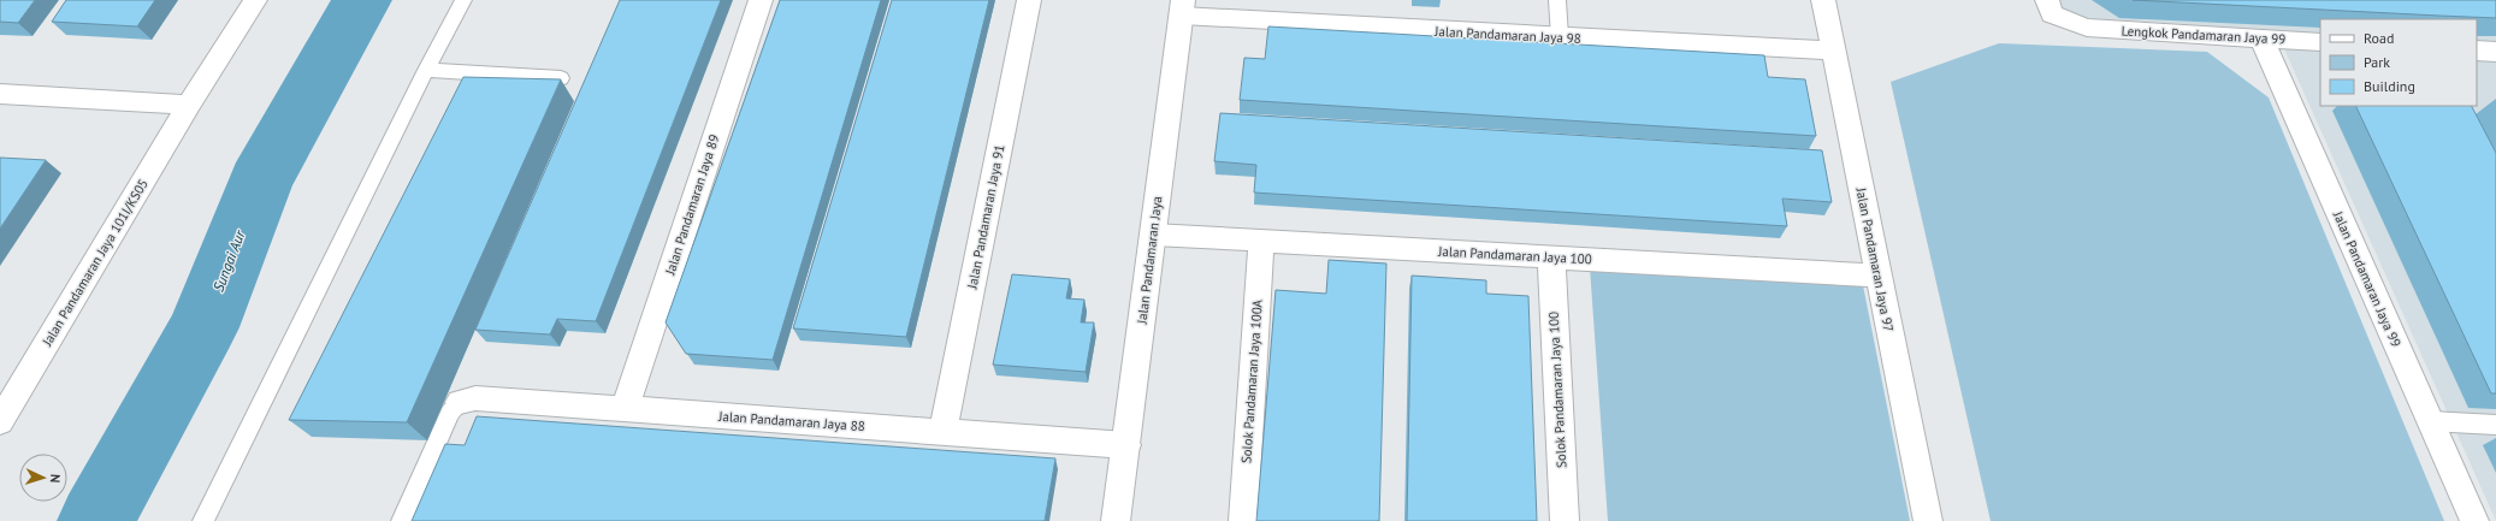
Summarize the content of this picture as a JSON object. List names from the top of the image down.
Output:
{
  "streets": {
    "street": [
      "Jalan Pandamaran Jaya 98",
      "Lengkok Pandamaran Jaya 99",
      "Jalan Pandamaran Jaya 89",
      "Jalan Pandamaran Jaya 91",
      "Jalan Pandamaran Jaya 100",
      "Jalan Pandamaran Jaya",
      "Jalan Pandamaran Jaya 97",
      "Jalan Pandamaran Jaya 101I/KS05",
      "Jalan Pandamaran Jaya 99",
      "Solok Pandamaran Jaya 100A",
      "Solok Pandamaran Jaya 100",
      "Jalan Pandamaran Jaya 88"
    ]
  },
  "crossings": [
    ["Jalan Pandamaran Jaya 98", "Jalan Pandamaran Jaya"],
    ["Jalan Pandamaran Jaya 98", "Jalan Pandamaran Jaya 97"],
    ["Lengkok Pandamaran Jaya 99", "Jalan Pandamaran Jaya 99"],
    ["Jalan Pandamaran Jaya 89", "Jalan Pandamaran Jaya 88"],
    ["Jalan Pandamaran Jaya 91", "Jalan Pandamaran Jaya 88"],
    ["Jalan Pandamaran Jaya 100", "Jalan Pandamaran Jaya"],
    ["Jalan Pandamaran Jaya 100", "Jalan Pandamaran Jaya 97"],
    ["Jalan Pandamaran Jaya 100", "Solok Pandamaran Jaya 100A"],
    ["Jalan Pandamaran Jaya 100", "Solok Pandamaran Jaya 100"],
    ["Jalan Pandamaran Jaya", "Jalan Pandamaran Jaya 88"]
  ],
  "water": ["Sungai Aur"],
  "legend": ["Road", "Park", "Building"],
  "north": "right"
}
